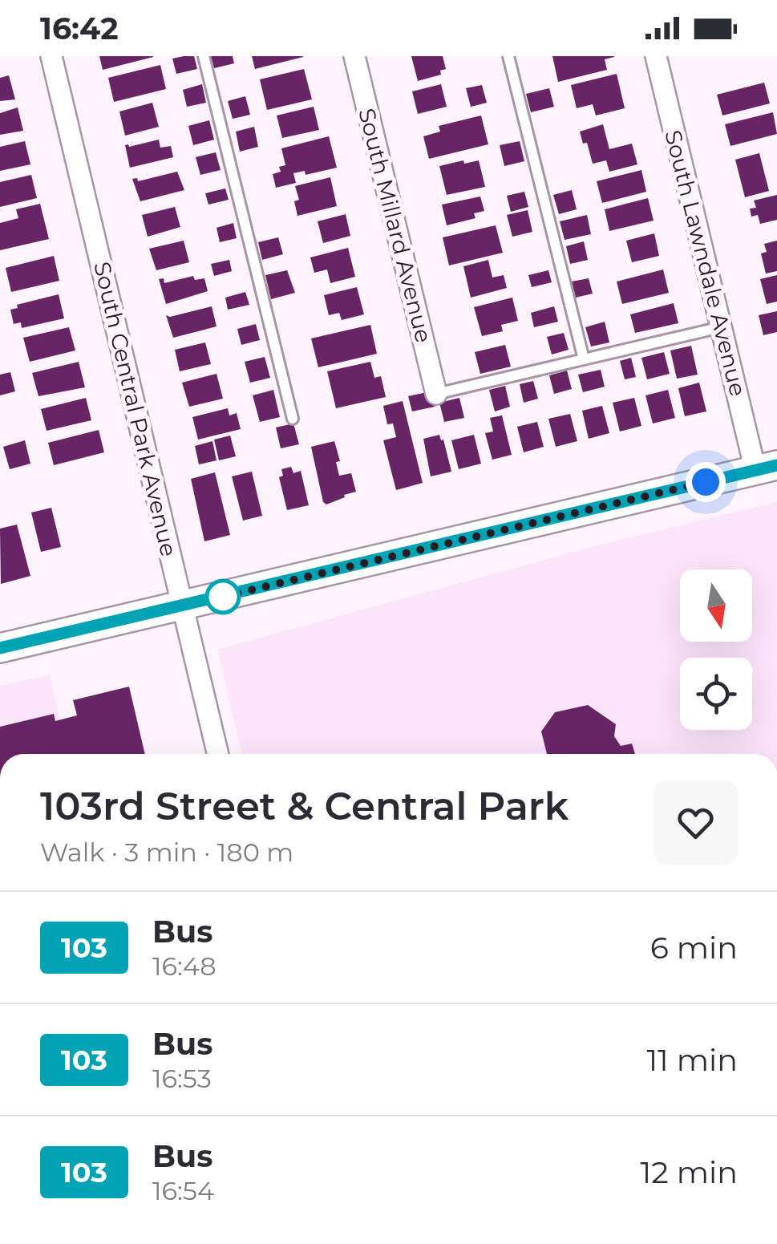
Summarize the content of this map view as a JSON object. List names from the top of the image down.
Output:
{
  "streets": {
    "street": ["South Millard Avenue", "South Lawndale Avenue", "South Central Park Avenue"]
  },
  "lines": ["bus line 103"],
  "north": "bottom",
  "page": {
    "status": "16:42",
    "heading": ["103rd Street & Central Park", "Walk · 3 min · 180 m"],
    "list": [
      {
        "mark": "103",
        "name": "Bus",
        "note": "16:48",
        "value": "6 min"
      },
      {
        "mark": "103",
        "name": "Bus",
        "note": "16:53",
        "value": "11 min"
      },
      {
        "mark": "103",
        "name": "Bus",
        "note": "16:54",
        "value": "12 min"
      }
    ]
  }
}
